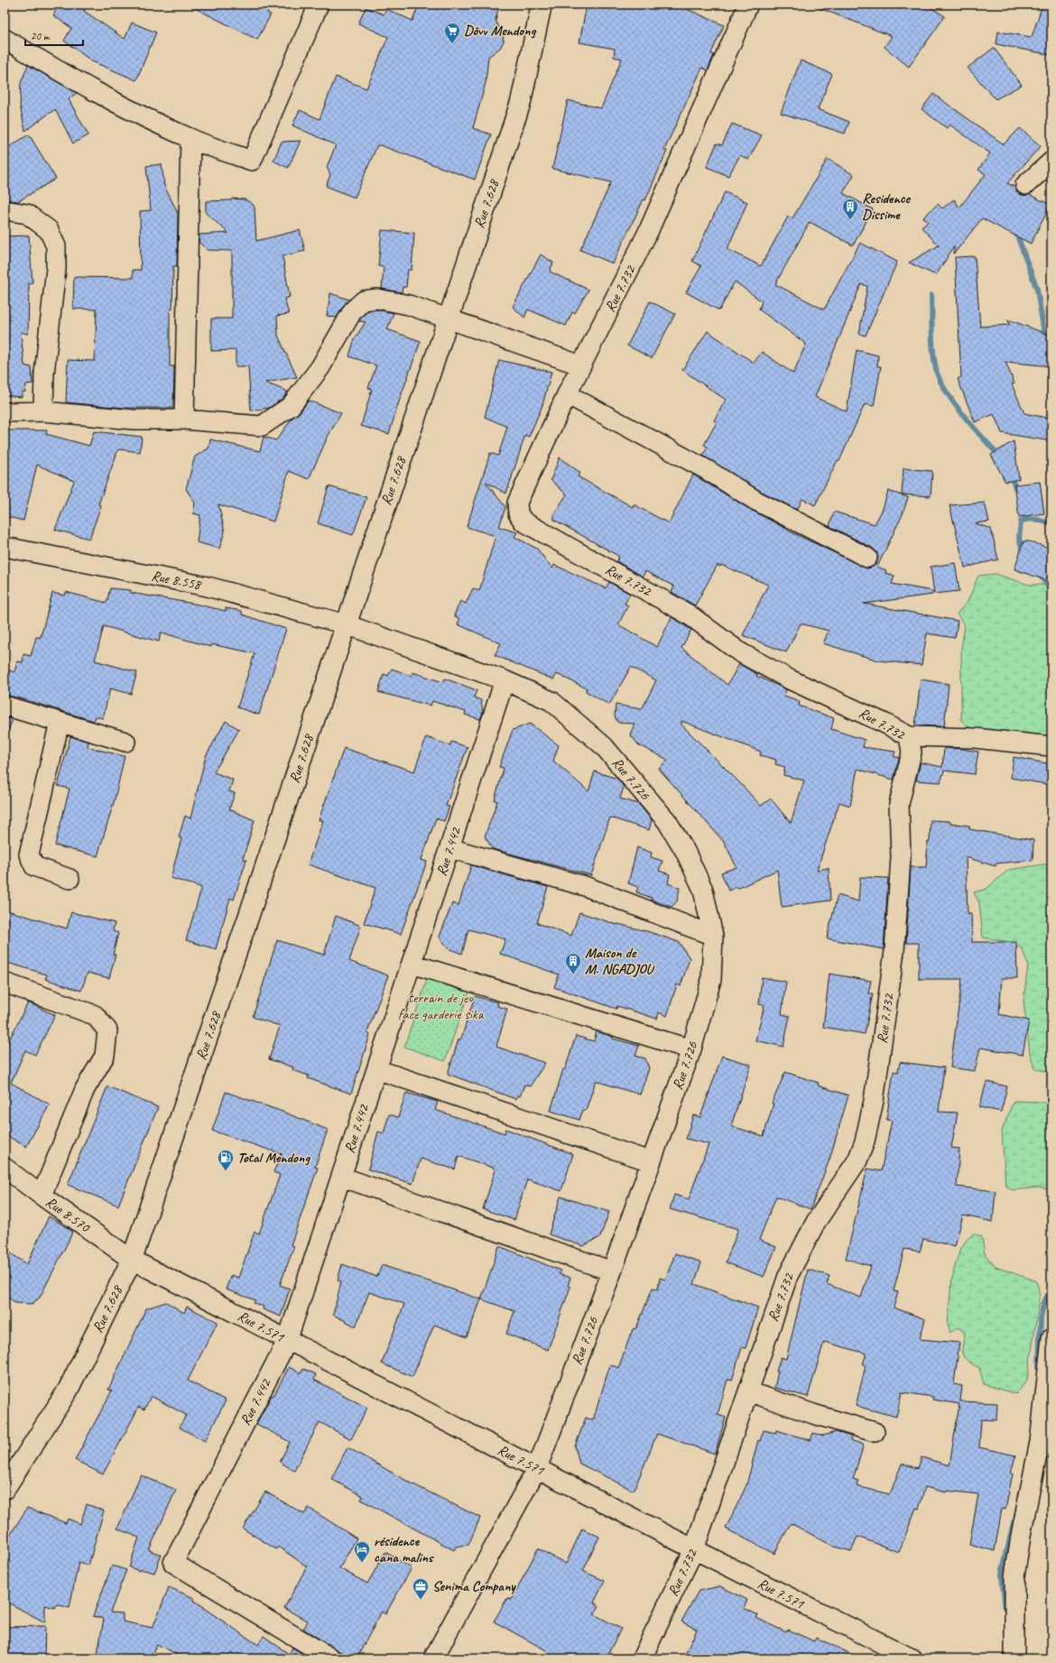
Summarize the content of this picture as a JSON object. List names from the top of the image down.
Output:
{
  "streets": {
    "main road": ["Rue 7.628"],
    "street": [
      "Rue 7.732",
      "Rue 8.558",
      "Rue 7.726",
      "Rue 7.442",
      "Rue 8.570",
      "Rue 7.571"
    ]
  },
  "crossings": [
    ["Rue 7.628", "Rue 8.558"],
    ["Rue 7.628", "Rue 7.726"],
    ["Rue 7.628", "Rue 8.570"],
    ["Rue 7.628", "Rue 7.571"],
    ["Rue 7.732", "Rue 7.571"],
    ["Rue 8.558", "Rue 7.726"],
    ["Rue 7.726", "Rue 7.442"],
    ["Rue 7.726", "Rue 7.571"],
    ["Rue 7.442", "Rue 7.571"],
    ["Rue 8.570", "Rue 7.571"]
  ],
  "parks": ["terrain de jeu face garderie sika"],
  "places": {
    "supermarket": ["Dôvv Mendong"],
    "building": ["Residence Dissime", "Maison de M. NGADJOU"],
    "fuel station": ["Total Mendong"],
    "hotel": ["résidence cana malins"],
    "office": ["Senima Company"]
  },
  "scale_bar": "20 m"
}
